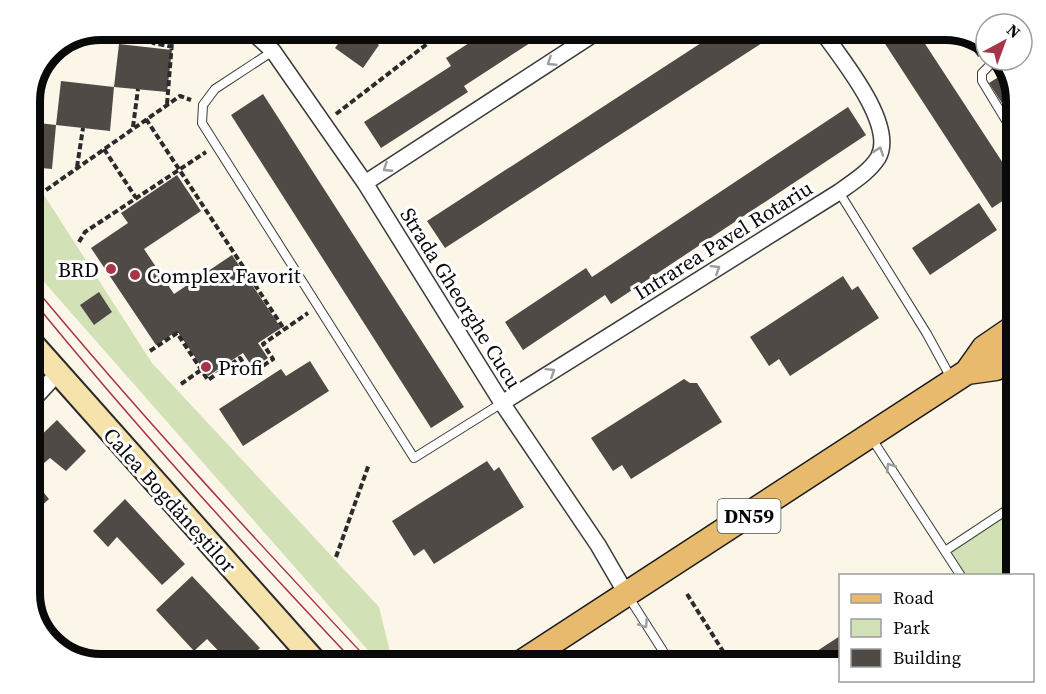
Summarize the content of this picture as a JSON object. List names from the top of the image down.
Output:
{
  "streets": {
    "main road": ["Calea Bogdăneștilor", "DN59"],
    "street": ["Intrarea Pavel Rotariu", "Strada Gheorghe Cucu"]
  },
  "crossings": [
    ["Intrarea Pavel Rotariu", "Strada Gheorghe Cucu"],
    ["Intrarea Pavel Rotariu", "DN59"],
    ["Strada Gheorghe Cucu", "DN59"]
  ],
  "one_way": ["Intrarea Pavel Rotariu"],
  "places": ["BRD", "Complex Favorit", "Profi"],
  "legend": ["Road", "Park", "Building"],
  "north": "top right"
}
